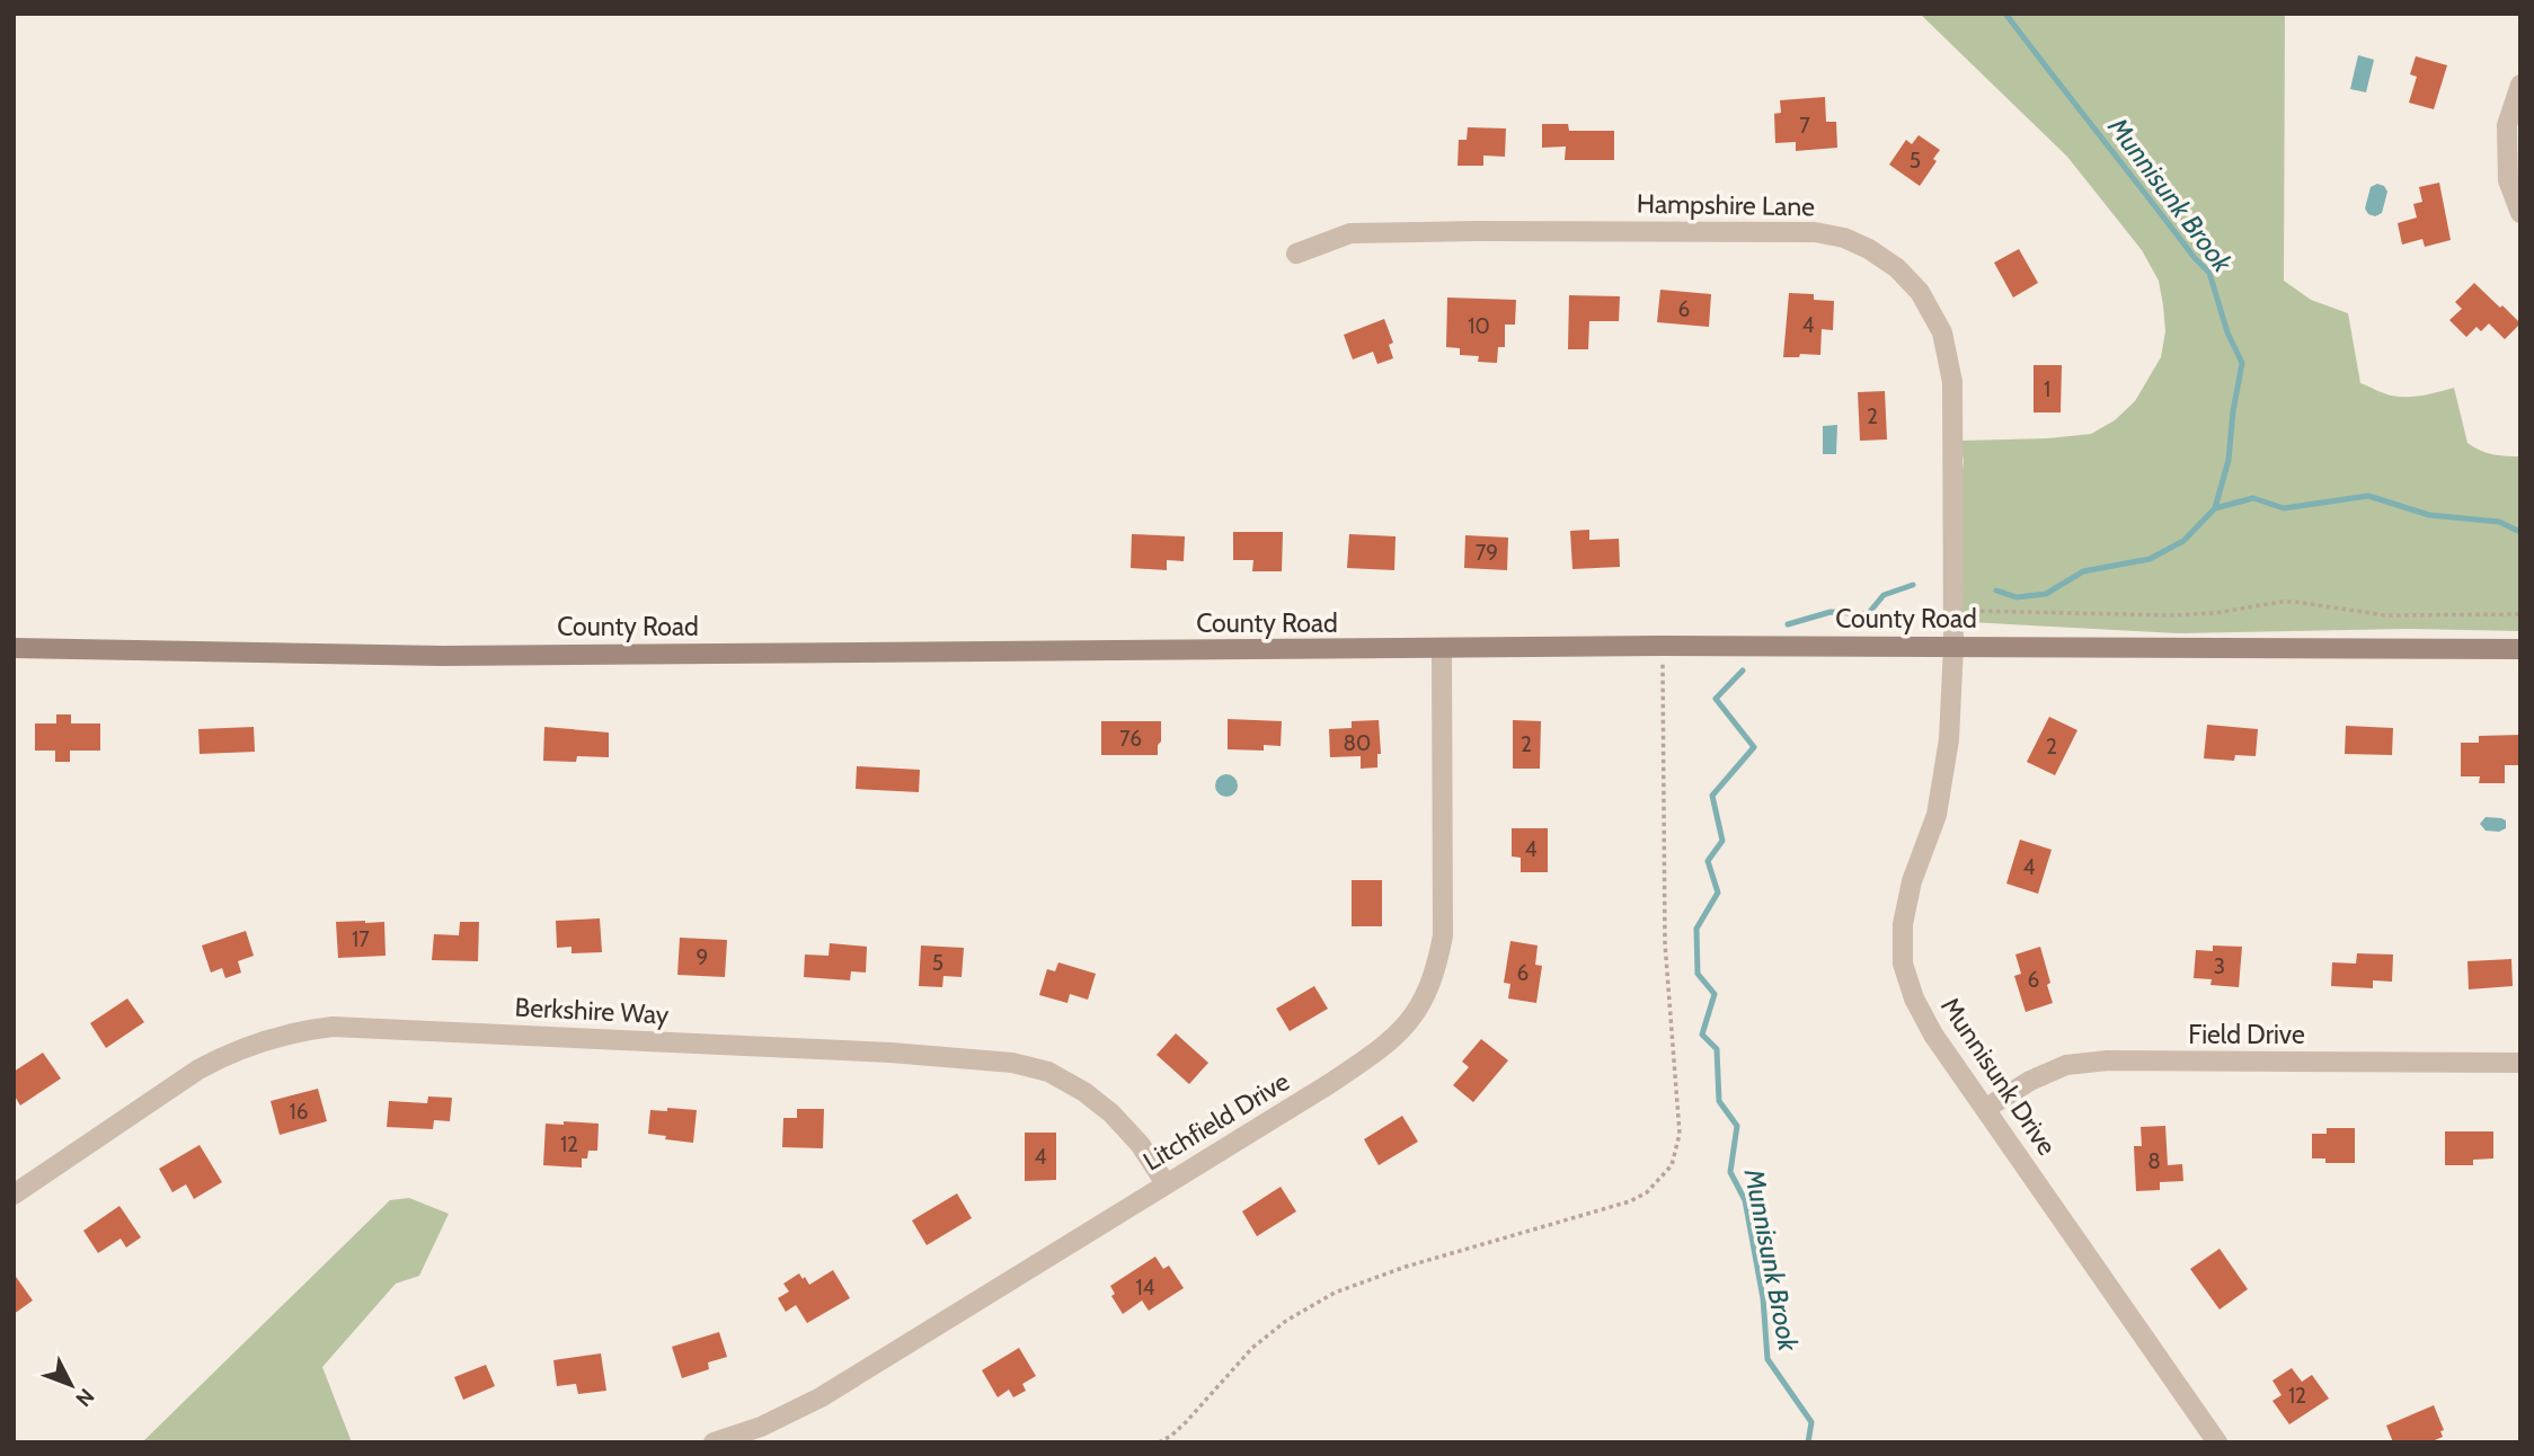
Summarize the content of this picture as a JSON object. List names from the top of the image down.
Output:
{
  "streets": {
    "street": [
      "Hampshire Lane",
      "County Road",
      "Berkshire Way",
      "Field Drive",
      "Munnisunk Drive",
      "Litchfield Drive"
    ]
  },
  "crossings": [
    ["Hampshire Lane", "County Road"],
    ["Hampshire Lane", "Munnisunk Drive"],
    ["County Road", "Munnisunk Drive"],
    ["County Road", "Litchfield Drive"],
    ["Berkshire Way", "Litchfield Drive"],
    ["Field Drive", "Munnisunk Drive"]
  ],
  "water": ["Munnisunk Brook"],
  "house_numbers": [
    "7",
    "5",
    "6",
    "4",
    "10",
    "1",
    "2",
    "79",
    "76",
    "80",
    "2",
    "2",
    "4",
    "4",
    "17",
    "9",
    "5",
    "3",
    "6",
    "6",
    "16",
    "12",
    "4",
    "8",
    "14",
    "12"
  ],
  "north": "bottom right"
}
